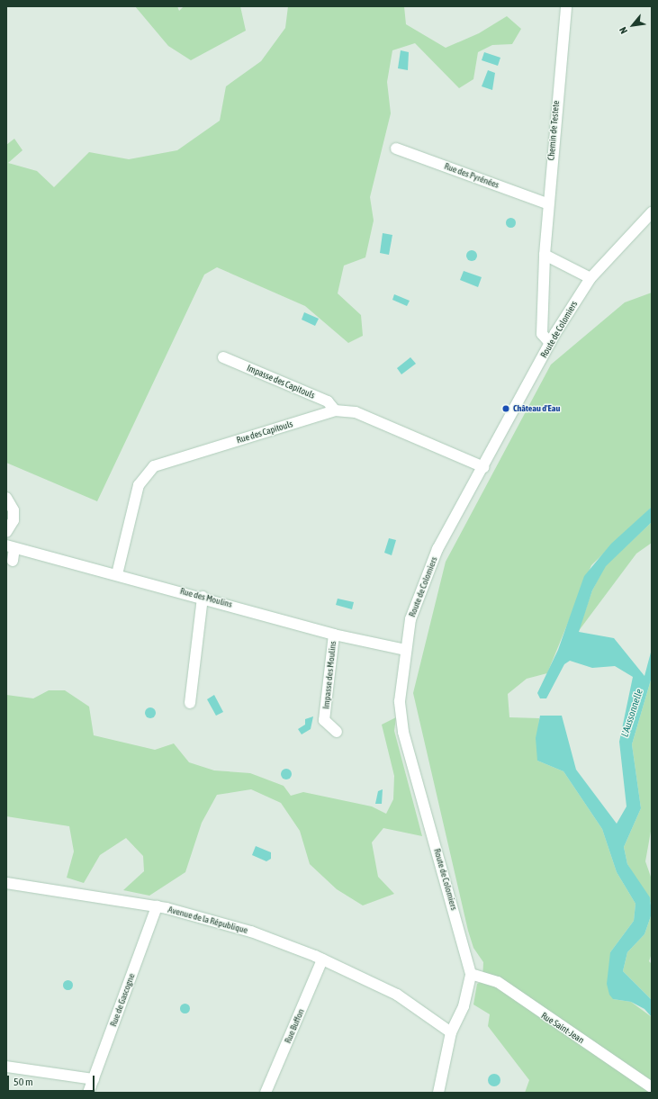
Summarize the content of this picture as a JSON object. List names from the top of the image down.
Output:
{
  "streets": {
    "street": [
      "Chemin de Testete",
      "Rue des Pyrénées",
      "Route de Colomiers",
      "Impasse des Capitouls",
      "Rue des Capitouls",
      "Rue des Moulins",
      "Impasse des Moulins",
      "Avenue de la République",
      "Rue de Gascogne",
      "Rue Buffon",
      "Rue Saint-Jean"
    ]
  },
  "crossings": [
    ["Chemin de Testete", "Rue des Pyrénées"],
    ["Chemin de Testete", "Route de Colomiers"],
    ["Route de Colomiers", "Rue des Capitouls"],
    ["Route de Colomiers", "Rue des Moulins"],
    ["Route de Colomiers", "Avenue de la République"],
    ["Route de Colomiers", "Rue Saint-Jean"],
    ["Impasse des Capitouls", "Rue des Capitouls"],
    ["Rue des Capitouls", "Rue des Moulins"],
    ["Rue des Moulins", "Impasse des Moulins"],
    ["Avenue de la République", "Rue de Gascogne"],
    ["Avenue de la République", "Rue Buffon"]
  ],
  "water": ["L'Aussonnelle"],
  "places": ["Château d'Eau"],
  "scale_bar": "50 m",
  "north": "bottom left"
}
